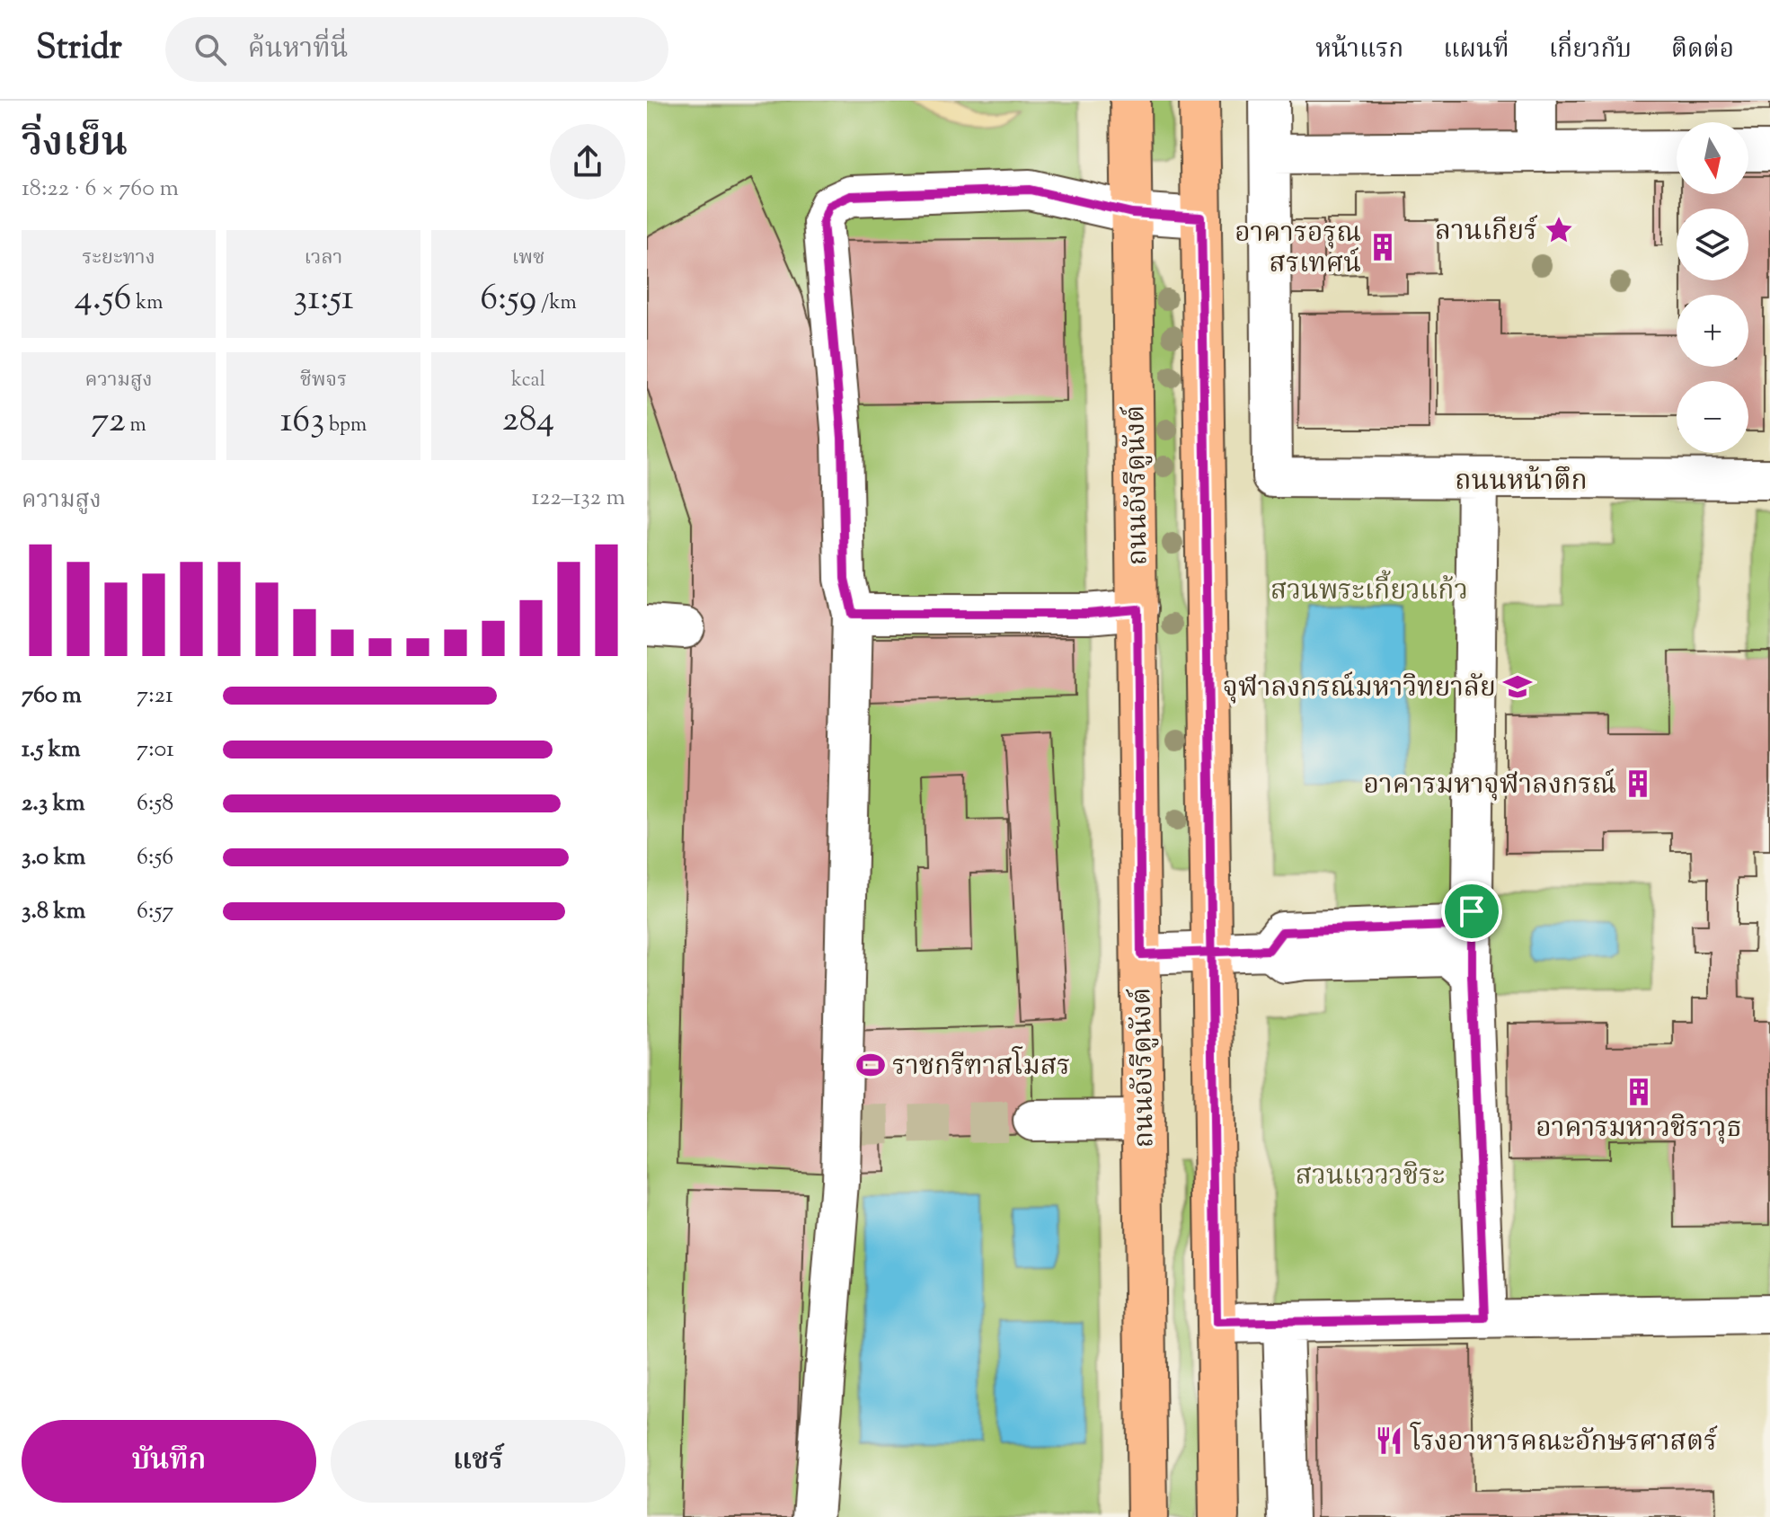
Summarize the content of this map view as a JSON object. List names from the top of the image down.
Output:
{
  "streets": {
    "main road": ["ถนนอังรีดูนังต์"],
    "street": ["ถนนหน้าตึก"]
  },
  "parks": ["สวนพระเกี้ยวแก้ว", "สวนแวววชิระ"],
  "places": {
    "place": ["ลานเกียร์"],
    "building": ["อาคารอรุณ สรเทศน์", "อาคารมหาจุฬาลงกรณ์", "อาคารมหาวชิราวุธ"],
    "school or university": ["จุฬาลงกรณ์มหาวิทยาลัย"],
    "sports": ["ราชกรีฑาสโมสร"],
    "restaurant": ["โรงอาหารคณะอักษรศาสตร์"]
  },
  "north": "bottom",
  "page": {
    "header": "Stridr",
    "search": "ค้นหาที่นี่",
    "nav": [
      "หน้าแรก",
      "แผนที่",
      "เกี่ยวกับ",
      "ติดต่อ"
    ],
    "heading": ["วิ่งเย็น", "18:22 · 6 × 760 m"],
    "map_buttons": ["+", "−"],
    "stats": [
      ["ระยะทาง", "4.56 km"],
      ["เวลา", "31:51"],
      ["เพซ", "6:59 /km"],
      ["ความสูง", "72 m"],
      ["ชีพจร", "163 bpm"],
      ["kcal", "284"]
    ],
    "chart": ["ความสูง", "122–132 m"],
    "list": [
      {
        "name": "760 m",
        "note": "7:21"
      },
      {
        "name": "1.5 km",
        "note": "7:01"
      },
      {
        "name": "2.3 km",
        "note": "6:58"
      },
      {
        "name": "3.0 km",
        "note": "6:56"
      },
      {
        "name": "3.8 km",
        "note": "6:57"
      }
    ],
    "buttons": ["บันทึก", "แชร์"]
  }
}
